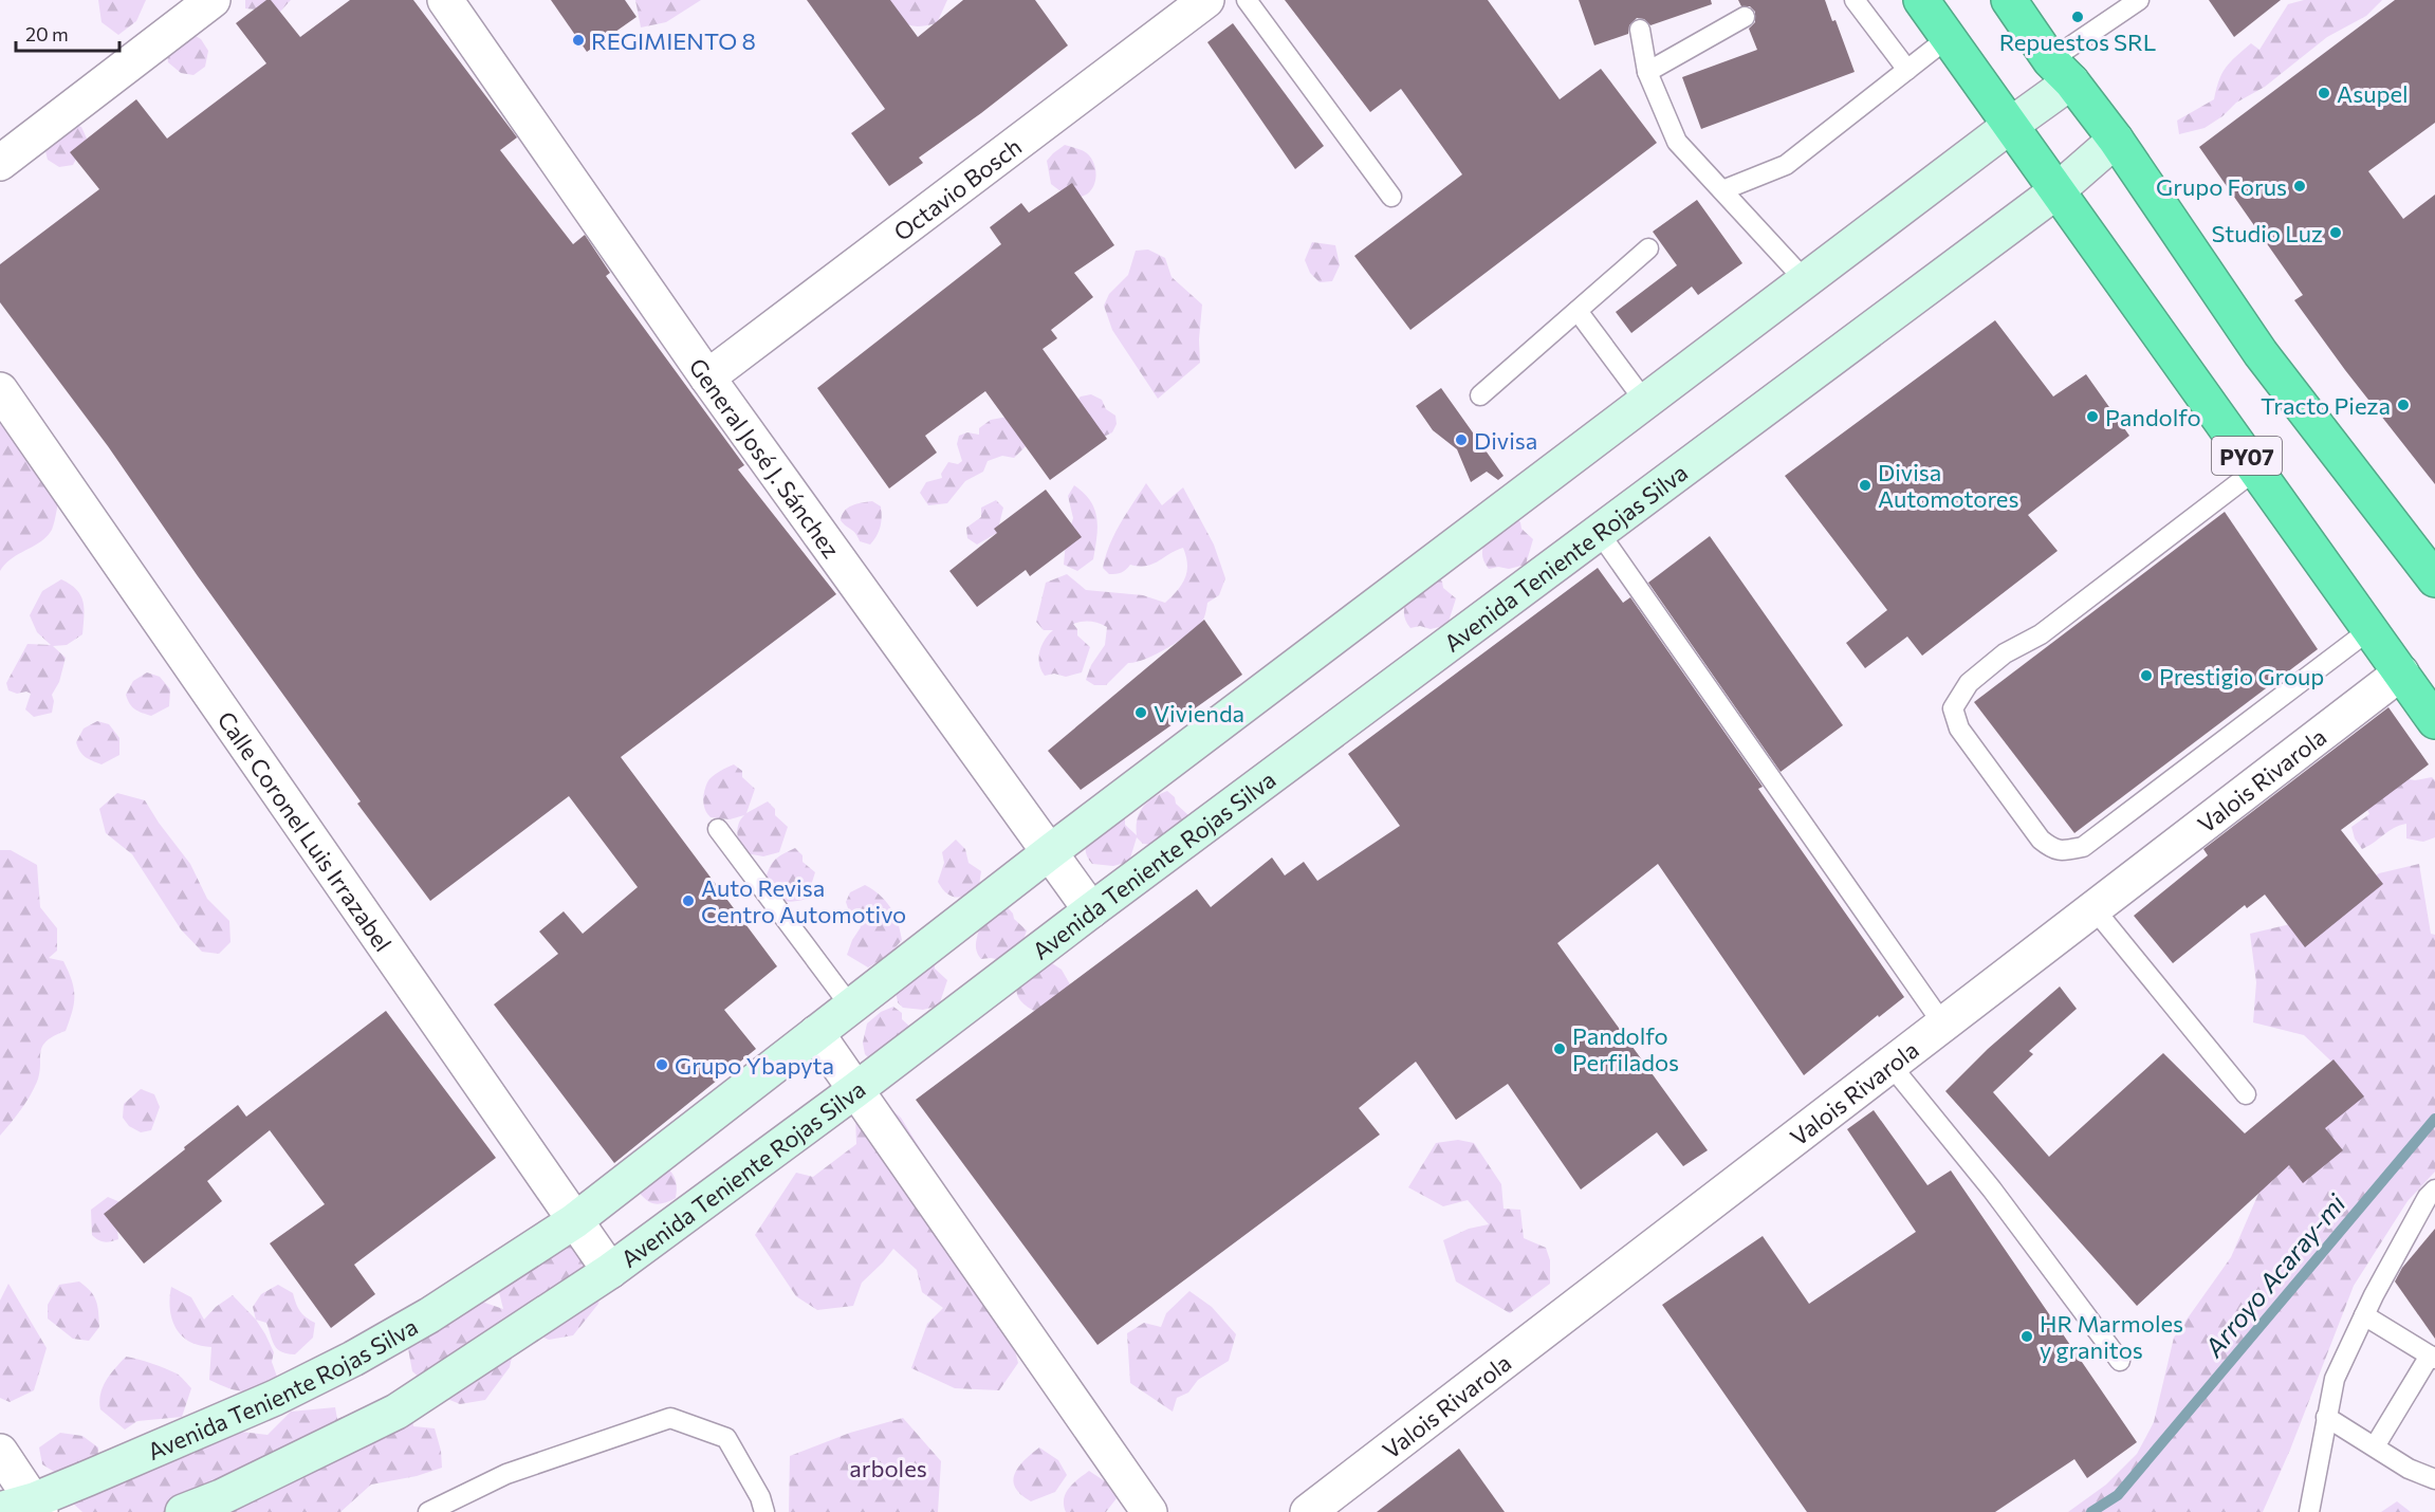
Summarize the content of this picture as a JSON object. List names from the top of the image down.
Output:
{
  "streets": {
    "highway": ["PY07"],
    "street": [
      "Octavio Bosch",
      "General José J. Sánchez",
      "Avenida Teniente Rojas Silva",
      "Valois Rivarola",
      "Calle Coronel Luis Irrazabel"
    ]
  },
  "crossings": [
    ["Octavio Bosch", "General José J. Sánchez"],
    ["PY07", "Avenida Teniente Rojas Silva"],
    ["PY07", "Valois Rivarola"],
    ["General José J. Sánchez", "Avenida Teniente Rojas Silva"],
    ["Avenida Teniente Rojas Silva", "Calle Coronel Luis Irrazabel"]
  ],
  "water": ["Arroyo Acaray-mi"],
  "parks": ["arboles"],
  "places": [
    "Repuestos SRL",
    "REGIMIENTO 8",
    "Asupel",
    "Grupo Forus",
    "Studio Luz",
    "Tracto Pieza",
    "Pandolfo",
    "Divisa",
    "Divisa Automotores",
    "Prestigio Group",
    "Vivienda",
    "Auto Revisa Centro Automotivo",
    "Pandolfo Perfilados",
    "Grupo Ybapyta",
    "HR Marmoles y granitos"
  ],
  "scale_bar": "20 m"
}
